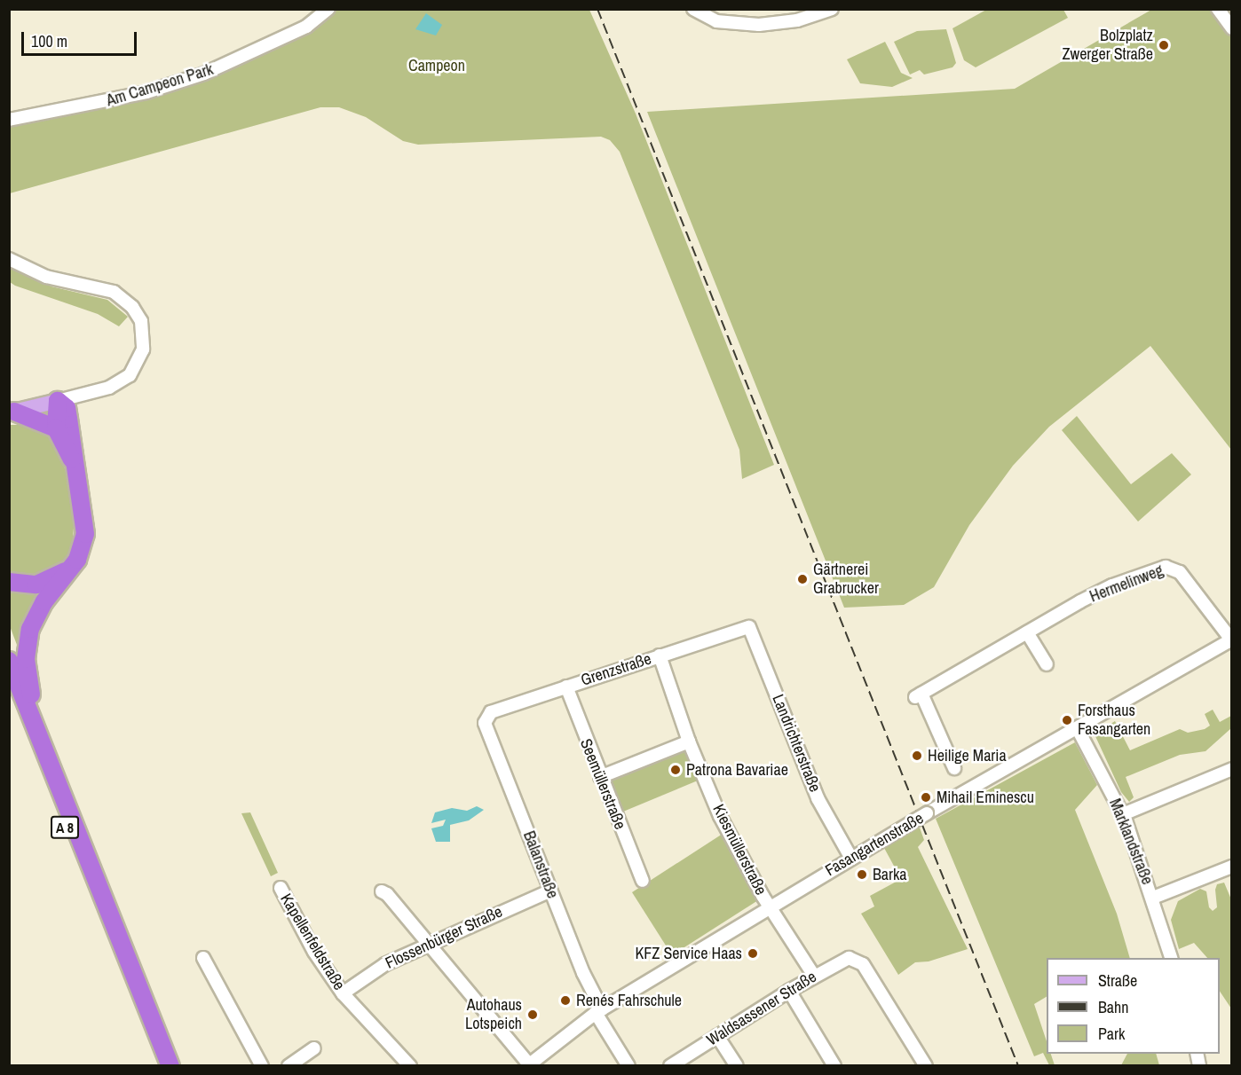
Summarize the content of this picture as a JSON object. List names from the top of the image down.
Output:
{
  "streets": {
    "highway": ["A 8"],
    "street": [
      "Am Campeon Park",
      "Hermelinweg",
      "Grenzstraße",
      "Landrichterstraße",
      "Seemüllerstraße",
      "Marklandstraße",
      "Fasangartenstraße",
      "Kiesmüllerstraße",
      "Balanstraße",
      "Flossenbürger Straße",
      "Kapellenfeldstraße",
      "Waldsassener Straße"
    ]
  },
  "crossings": [
    ["Hermelinweg", "Fasangartenstraße"],
    ["Grenzstraße", "Landrichterstraße"],
    ["Grenzstraße", "Seemüllerstraße"],
    ["Grenzstraße", "Kiesmüllerstraße"],
    ["Grenzstraße", "Balanstraße"],
    ["Landrichterstraße", "Fasangartenstraße"],
    ["Marklandstraße", "Fasangartenstraße"],
    ["Fasangartenstraße", "Kiesmüllerstraße"],
    ["Fasangartenstraße", "Balanstraße"],
    ["Kiesmüllerstraße", "Waldsassener Straße"],
    ["Balanstraße", "Flossenbürger Straße"],
    ["Flossenbürger Straße", "Kapellenfeldstraße"]
  ],
  "parks": ["Campeon"],
  "places": [
    "Bolzplatz Zwerger Straße",
    "Gärtnerei Grabrucker",
    "Forsthaus Fasangarten",
    "Heilige Maria",
    "Patrona Bavariae",
    "Mihail Eminescu",
    "Barka",
    "KFZ Service Haas",
    "Renés Fahrschule",
    "Autohaus Lotspeich"
  ],
  "legend": ["Straße", "Bahn", "Park"],
  "scale_bar": "100 m"
}
